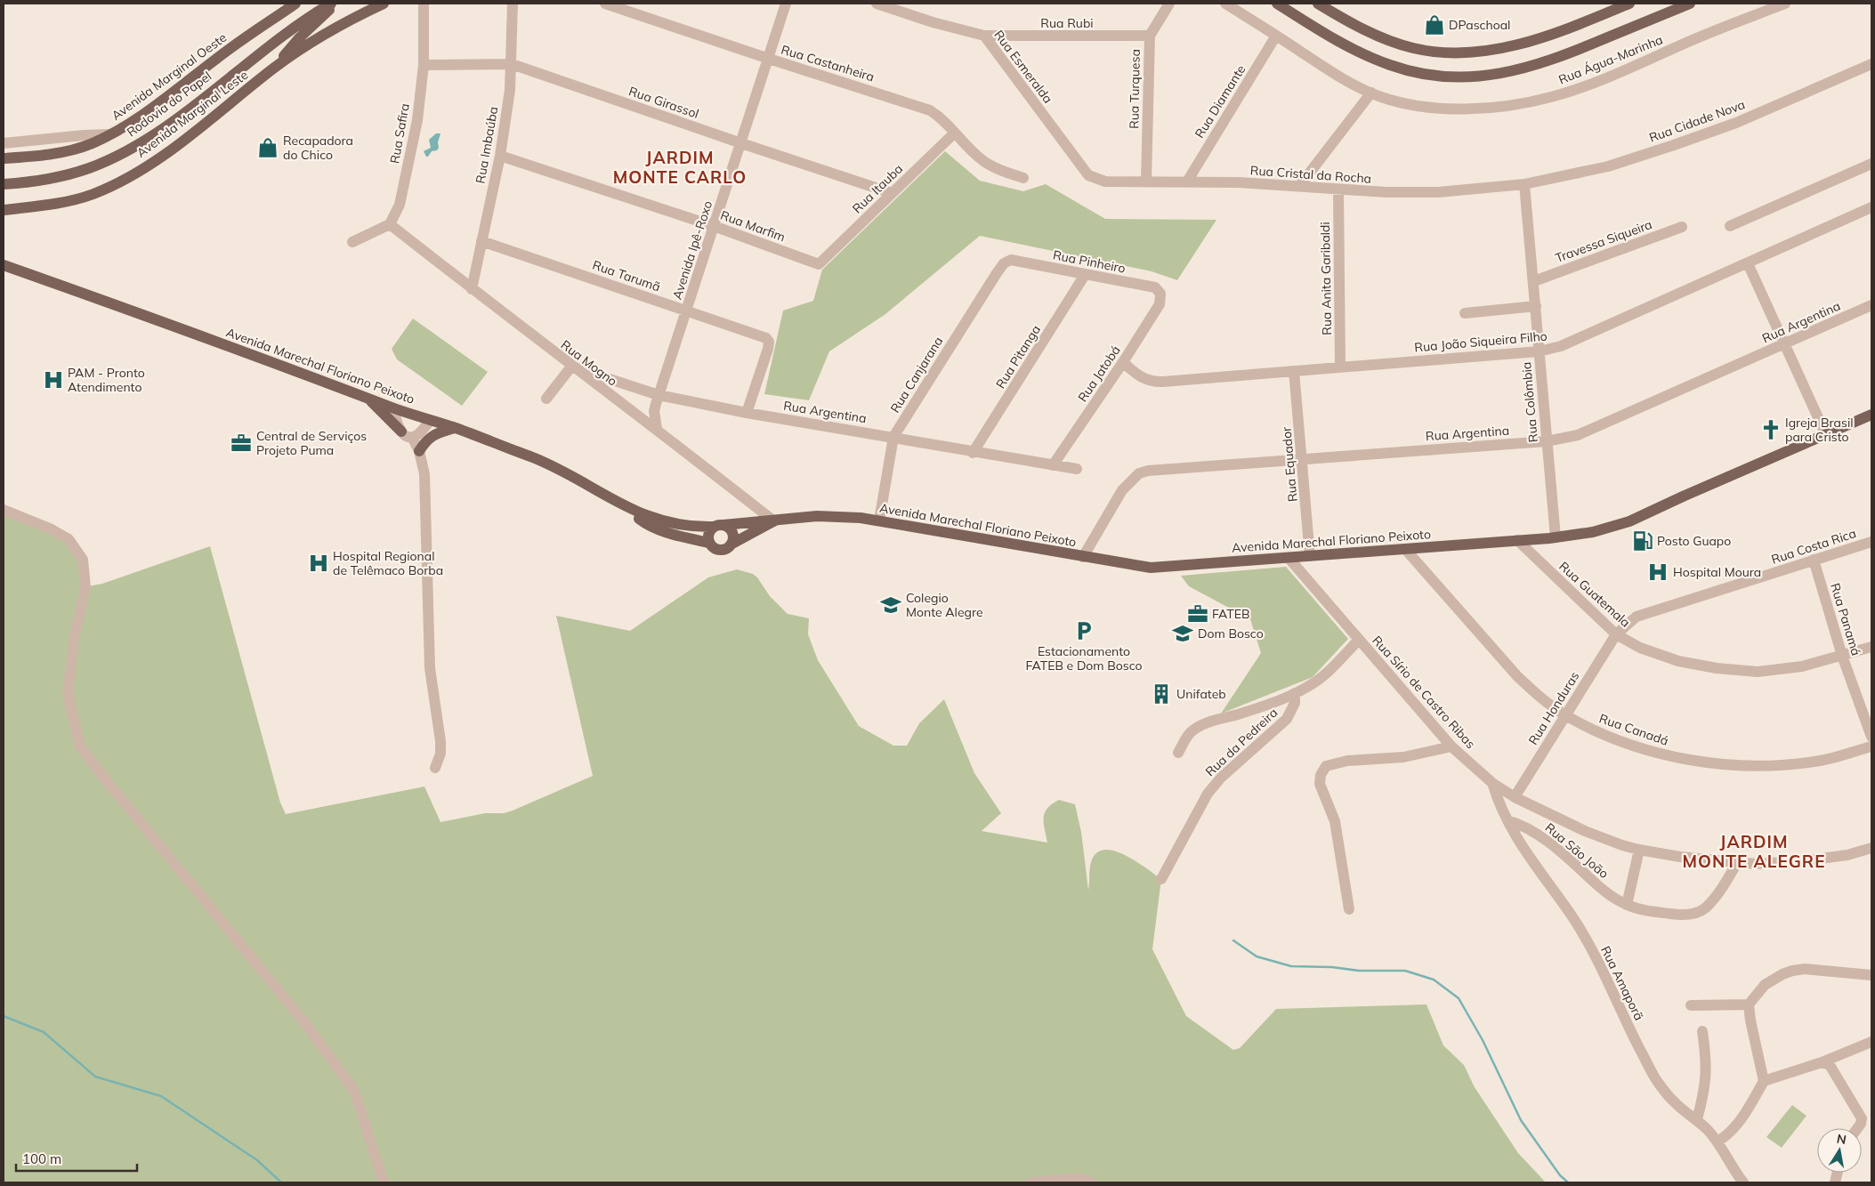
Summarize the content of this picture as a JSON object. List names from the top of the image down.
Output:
{
  "streets": {
    "main road": [
      "Avenida Marginal Oeste",
      "Rodovia do Papel",
      "Avenida Marginal Leste",
      "Avenida Marechal Floriano Peixoto"
    ],
    "street": [
      "Rua Rubi",
      "Rua Água-Marinha",
      "Rua Castanheira",
      "Rua Esmeralda",
      "Rua Turquesa",
      "Rua Diamante",
      "Rua Girassol",
      "Rua Cidade Nova",
      "Rua Safira",
      "Rua Imbaúba",
      "Rua Cristal da Rocha",
      "Rua Itauba",
      "Rua Marfim",
      "Travessa Siqueira",
      "Avenida Ipê-Roxo",
      "Rua Pinheiro",
      "Rua Tarumã",
      "Rua Anita Garibaldi",
      "Rua Argentina",
      "Rua João Siqueira Filho",
      "Rua Pitanga",
      "Rua Mogno",
      "Rua Jatobá",
      "Rua Canjarana",
      "Rua Colômbia",
      "Rua Equador",
      "Rua Costa Rica",
      "Rua Guatemala",
      "Rua Panamá",
      "Rua Sírio de Castro Ribas",
      "Rua Honduras",
      "Rua Canadá",
      "Rua da Pedreira",
      "Rua São João",
      "Rua Amaporã"
    ]
  },
  "crossings": [
    ["Rua Rubi", "Rua Esmeralda"],
    ["Rua Rubi", "Rua Turquesa"],
    ["Rua Água-Marinha", "Rua Diamante"],
    ["Rua Castanheira", "Rua Itauba"],
    ["Rua Castanheira", "Avenida Ipê-Roxo"],
    ["Rua Esmeralda", "Rua Cristal da Rocha"],
    ["Rua Turquesa", "Rua Cristal da Rocha"],
    ["Rua Diamante", "Rua Cristal da Rocha"],
    ["Rua Girassol", "Rua Safira"],
    ["Rua Girassol", "Rua Imbaúba"],
    ["Rua Girassol", "Rua Itauba"],
    ["Rua Girassol", "Avenida Ipê-Roxo"],
    ["Rua Cidade Nova", "Rua Cristal da Rocha"],
    ["Rua Cidade Nova", "Rua Colômbia"],
    ["Rua Safira", "Rua Mogno"],
    ["Rua Imbaúba", "Rua Marfim"],
    ["Rua Imbaúba", "Rua Tarumã"],
    ["Rua Imbaúba", "Rua Mogno"],
    ["Rua Cristal da Rocha", "Rua Anita Garibaldi"],
    ["Rua Cristal da Rocha", "Rua Colômbia"],
    ["Rua Itauba", "Rua Marfim"],
    ["Rua Marfim", "Avenida Ipê-Roxo"],
    ["Travessa Siqueira", "Rua Colômbia"],
    ["Avenida Ipê-Roxo", "Rua Tarumã"],
    ["Avenida Ipê-Roxo", "Rua Argentina"],
    ["Avenida Ipê-Roxo", "Rua Mogno"],
    ["Rua Pinheiro", "Rua Pitanga"],
    ["Rua Pinheiro", "Rua Jatobá"],
    ["Rua Pinheiro", "Rua Canjarana"],
    ["Rua Tarumã", "Rua Argentina"],
    ["Rua Anita Garibaldi", "Rua João Siqueira Filho"],
    ["Rua Argentina", "Rua Pitanga"],
    ["Rua Argentina", "Rua Mogno"],
    ["Rua Argentina", "Avenida Marechal Floriano Peixoto"],
    ["Rua Argentina", "Rua Jatobá"],
    ["Rua Argentina", "Rua Canjarana"],
    ["Rua Argentina", "Rua Colômbia"],
    ["Rua Argentina", "Rua Equador"],
    ["Rua João Siqueira Filho", "Rua Jatobá"],
    ["Rua João Siqueira Filho", "Rua Colômbia"],
    ["Rua João Siqueira Filho", "Rua Equador"],
    ["Rua Mogno", "Avenida Marechal Floriano Peixoto"],
    ["Avenida Marechal Floriano Peixoto", "Rua Canjarana"],
    ["Avenida Marechal Floriano Peixoto", "Rua Colômbia"],
    ["Avenida Marechal Floriano Peixoto", "Rua Equador"],
    ["Avenida Marechal Floriano Peixoto", "Rua Guatemala"],
    ["Avenida Marechal Floriano Peixoto", "Rua Sírio de Castro Ribas"],
    ["Avenida Marechal Floriano Peixoto", "Rua Canadá"],
    ["Rua Costa Rica", "Rua Guatemala"],
    ["Rua Costa Rica", "Rua Panamá"],
    ["Rua Costa Rica", "Rua Honduras"],
    ["Rua Guatemala", "Rua Panamá"],
    ["Rua Guatemala", "Rua Honduras"],
    ["Rua Sírio de Castro Ribas", "Rua Honduras"],
    ["Rua Sírio de Castro Ribas", "Rua da Pedreira"],
    ["Rua Sírio de Castro Ribas", "Rua São João"],
    ["Rua Sírio de Castro Ribas", "Rua Amaporã"],
    ["Rua Honduras", "Rua Canadá"],
    ["Rua São João", "Rua Amaporã"]
  ],
  "districts": ["JARDIM MONTE CARLO", "JARDIM MONTE ALEGRE"],
  "places": {
    "shop": ["DPaschoal", "Recapadora do Chico"],
    "hospital": ["PAM - Pronto Atendimento", "Hospital Regional de Telêmaco Borba", "Hospital Moura"],
    "church": ["Igreja Brasil para Cristo"],
    "office": ["Central de Serviços Projeto Puma", "FATEB"],
    "fuel station": ["Posto Guapo"],
    "school or university": ["Colegio Monte Alegre", "Dom Bosco"],
    "parking": ["Estacionamento FATEB e Dom Bosco"],
    "building": ["Unifateb"]
  },
  "scale_bar": "100 m",
  "north": "top"
}
